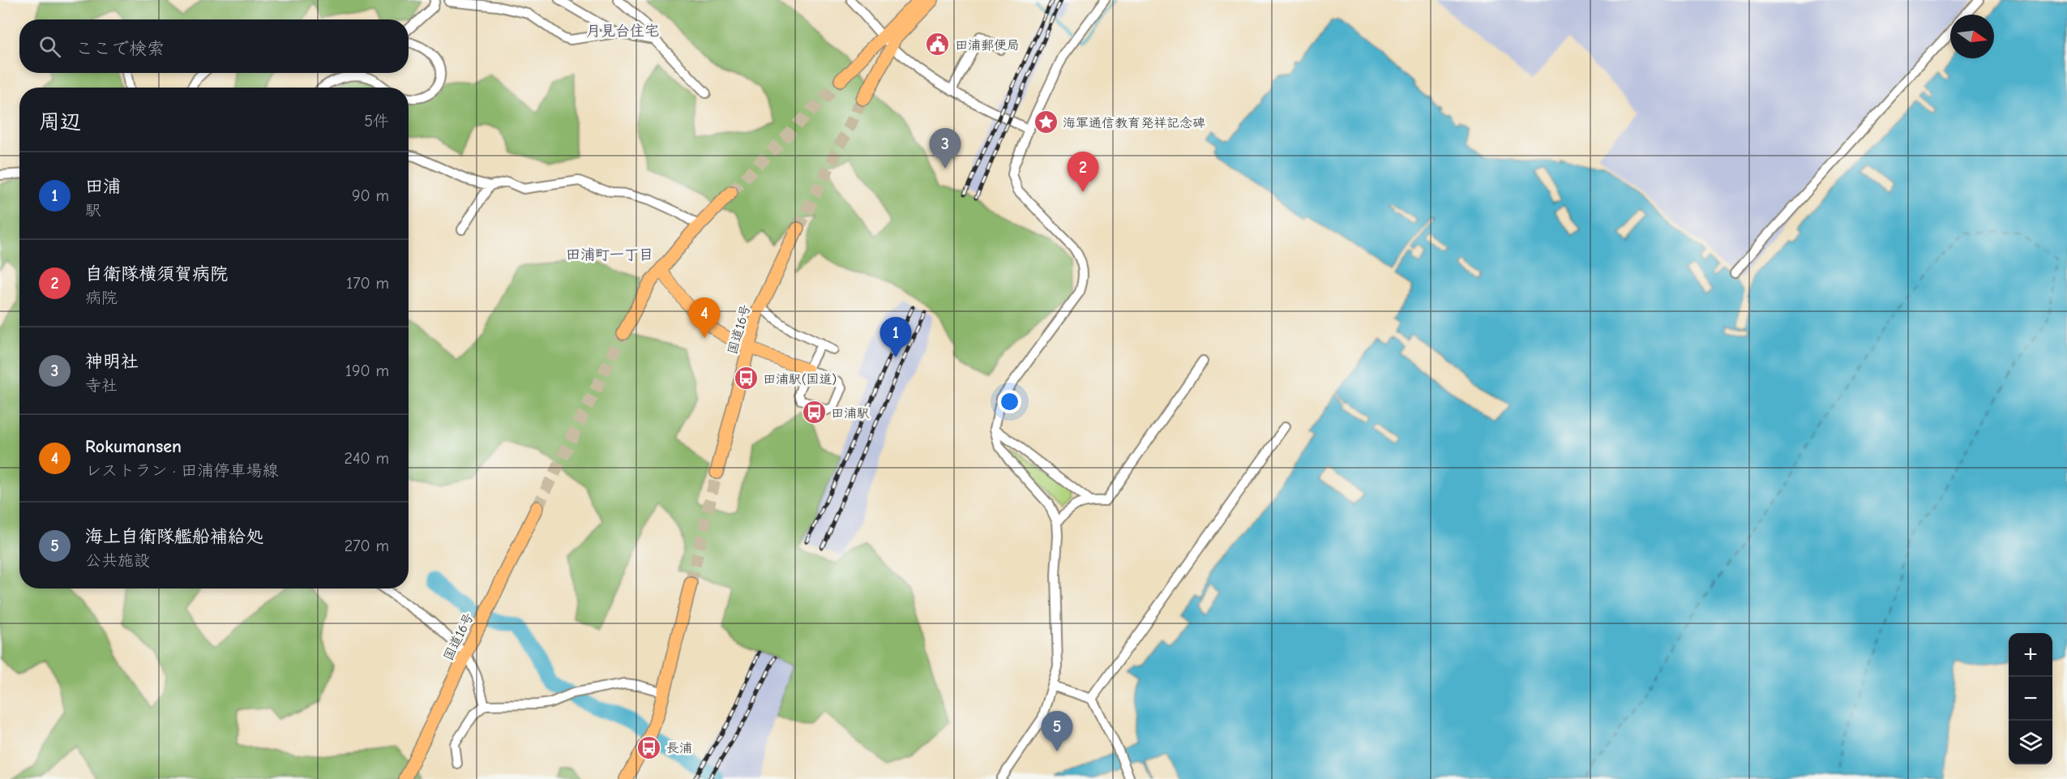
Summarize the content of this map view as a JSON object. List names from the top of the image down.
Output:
{
  "streets": {
    "highway": ["国道16号"]
  },
  "districts": ["月見台住宅", "田浦町一丁目"],
  "places": {
    "public building": ["田浦郵便局"],
    "place": ["海軍通信教育発祥記念碑"],
    "bus stop": ["田浦駅(国道)", "田浦駅", "長浦"]
  },
  "north": "right",
  "page": {
    "search": "ここで検索",
    "heading": ["周辺", "5件"],
    "pins": [
      "3",
      "2",
      "4",
      "1",
      "5"
    ],
    "list": [
      {
        "mark": "1",
        "name": "田浦",
        "note": "駅",
        "value": "90 m"
      },
      {
        "mark": "2",
        "name": "自衛隊横須賀病院",
        "note": "病院",
        "value": "170 m"
      },
      {
        "mark": "3",
        "name": "神明社",
        "note": "寺社",
        "value": "190 m"
      },
      {
        "mark": "4",
        "name": "Rokumansen",
        "note": "レストラン · 田浦停車場線",
        "value": "240 m"
      },
      {
        "mark": "5",
        "name": "海上自衛隊艦船補給処",
        "note": "公共施設",
        "value": "270 m"
      }
    ],
    "map_buttons": ["+", "−"]
  }
}
